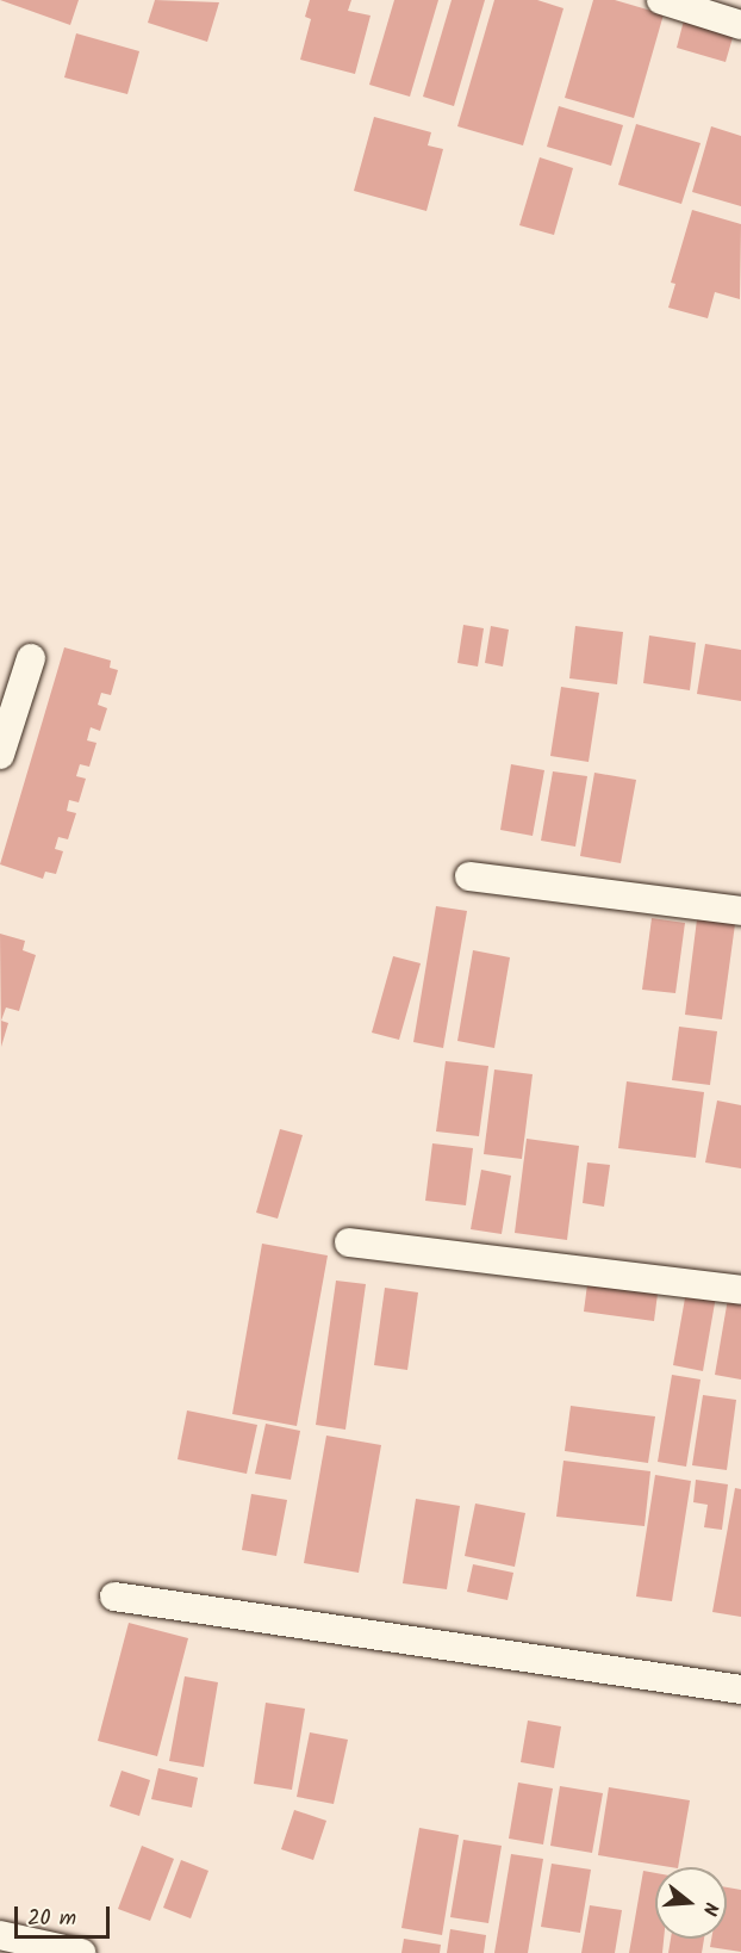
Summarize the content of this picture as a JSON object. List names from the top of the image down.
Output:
{
  "scale_bar": "20 m",
  "north": "right"
}
